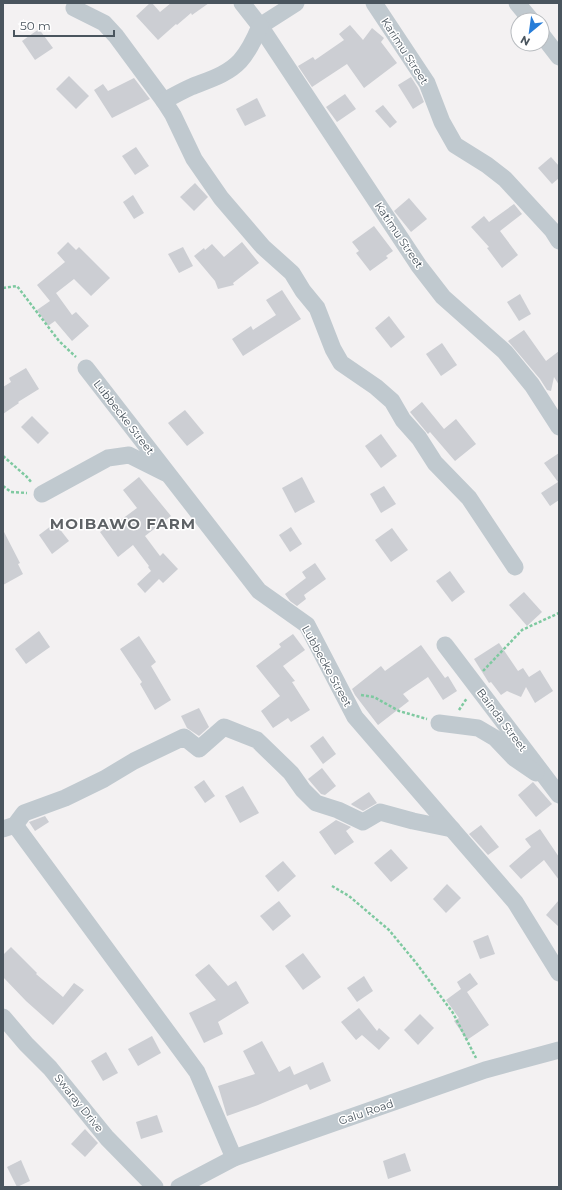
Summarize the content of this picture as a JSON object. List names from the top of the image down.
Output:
{
  "streets": {
    "street": [
      "Karimu Street",
      "Katimu Street",
      "Lubbecke Street",
      "Bainda Street",
      "Swaray Drive",
      "Galu Road"
    ]
  },
  "districts": ["MOIBAWO FARM"],
  "scale_bar": "50 m",
  "north": "bottom left"
}
